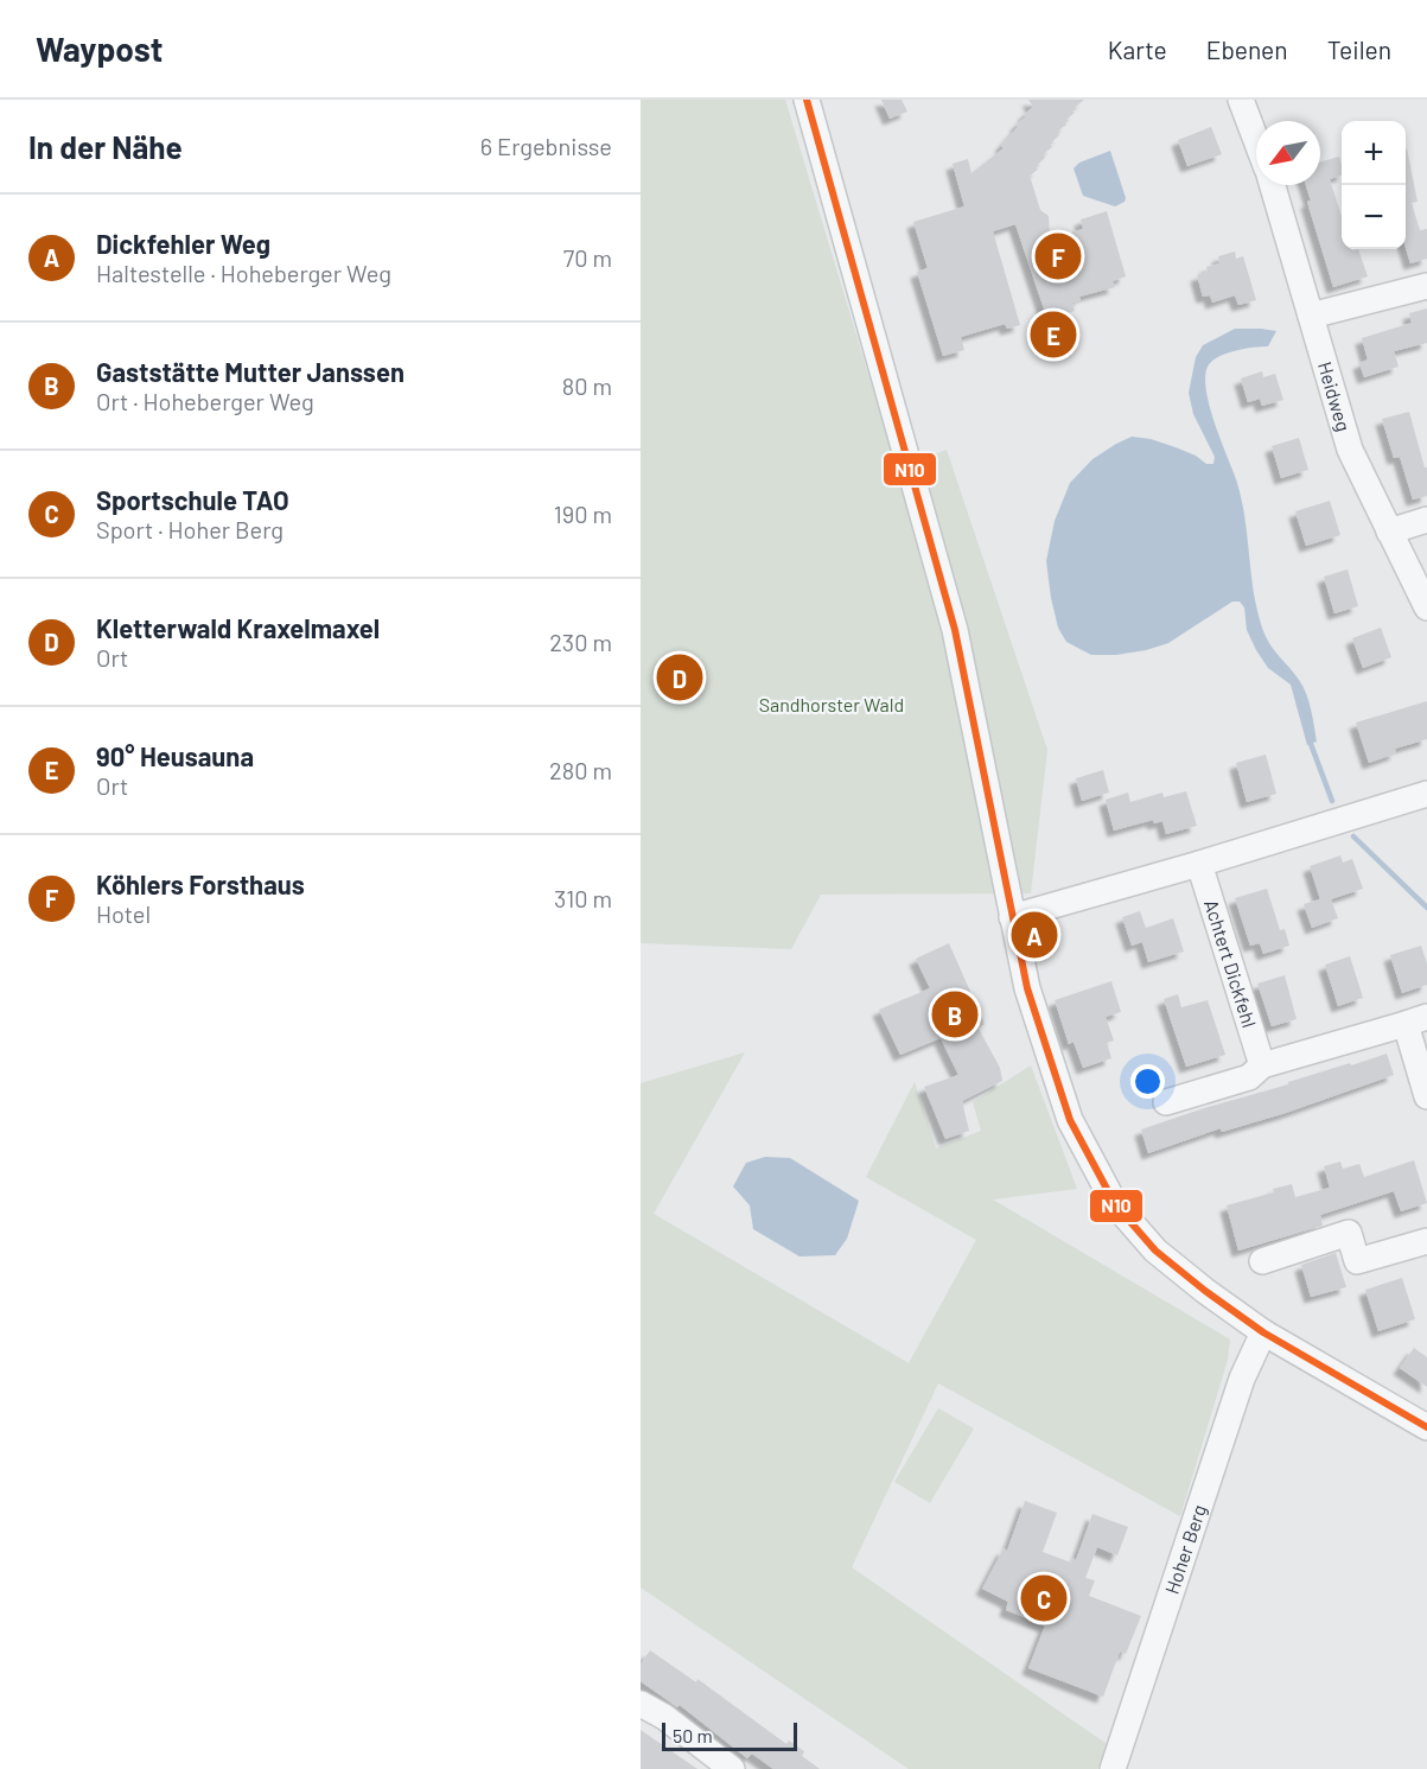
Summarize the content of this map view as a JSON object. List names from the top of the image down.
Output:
{
  "streets": {
    "street": ["Heidweg", "Achtert Dickfehl", "Hoher Berg"]
  },
  "parks": ["Sandhorster Wald"],
  "lines": ["transit line N10"],
  "scale_bar": "50 m",
  "north": "bottom left",
  "page": {
    "header": "Waypost",
    "nav": ["Karte", "Ebenen", "Teilen"],
    "heading": ["In der Nähe", "6 Ergebnisse"],
    "map_buttons": ["+", "−"],
    "list": [
      {
        "mark": "A",
        "name": "Dickfehler Weg",
        "note": "Haltestelle · Hoheberger Weg",
        "value": "70 m"
      },
      {
        "mark": "B",
        "name": "Gaststätte Mutter Janssen",
        "note": "Ort · Hoheberger Weg",
        "value": "80 m"
      },
      {
        "mark": "C",
        "name": "Sportschule TAO",
        "note": "Sport · Hoher Berg",
        "value": "190 m"
      },
      {
        "mark": "D",
        "name": "Kletterwald Kraxelmaxel",
        "note": "Ort",
        "value": "230 m"
      },
      {
        "mark": "E",
        "name": "90° Heusauna",
        "note": "Ort",
        "value": "280 m"
      },
      {
        "mark": "F",
        "name": "Köhlers Forsthaus",
        "note": "Hotel",
        "value": "310 m"
      }
    ],
    "pins": [
      "F",
      "E",
      "D",
      "A",
      "B",
      "C"
    ],
    "scale": "50 m"
  }
}
